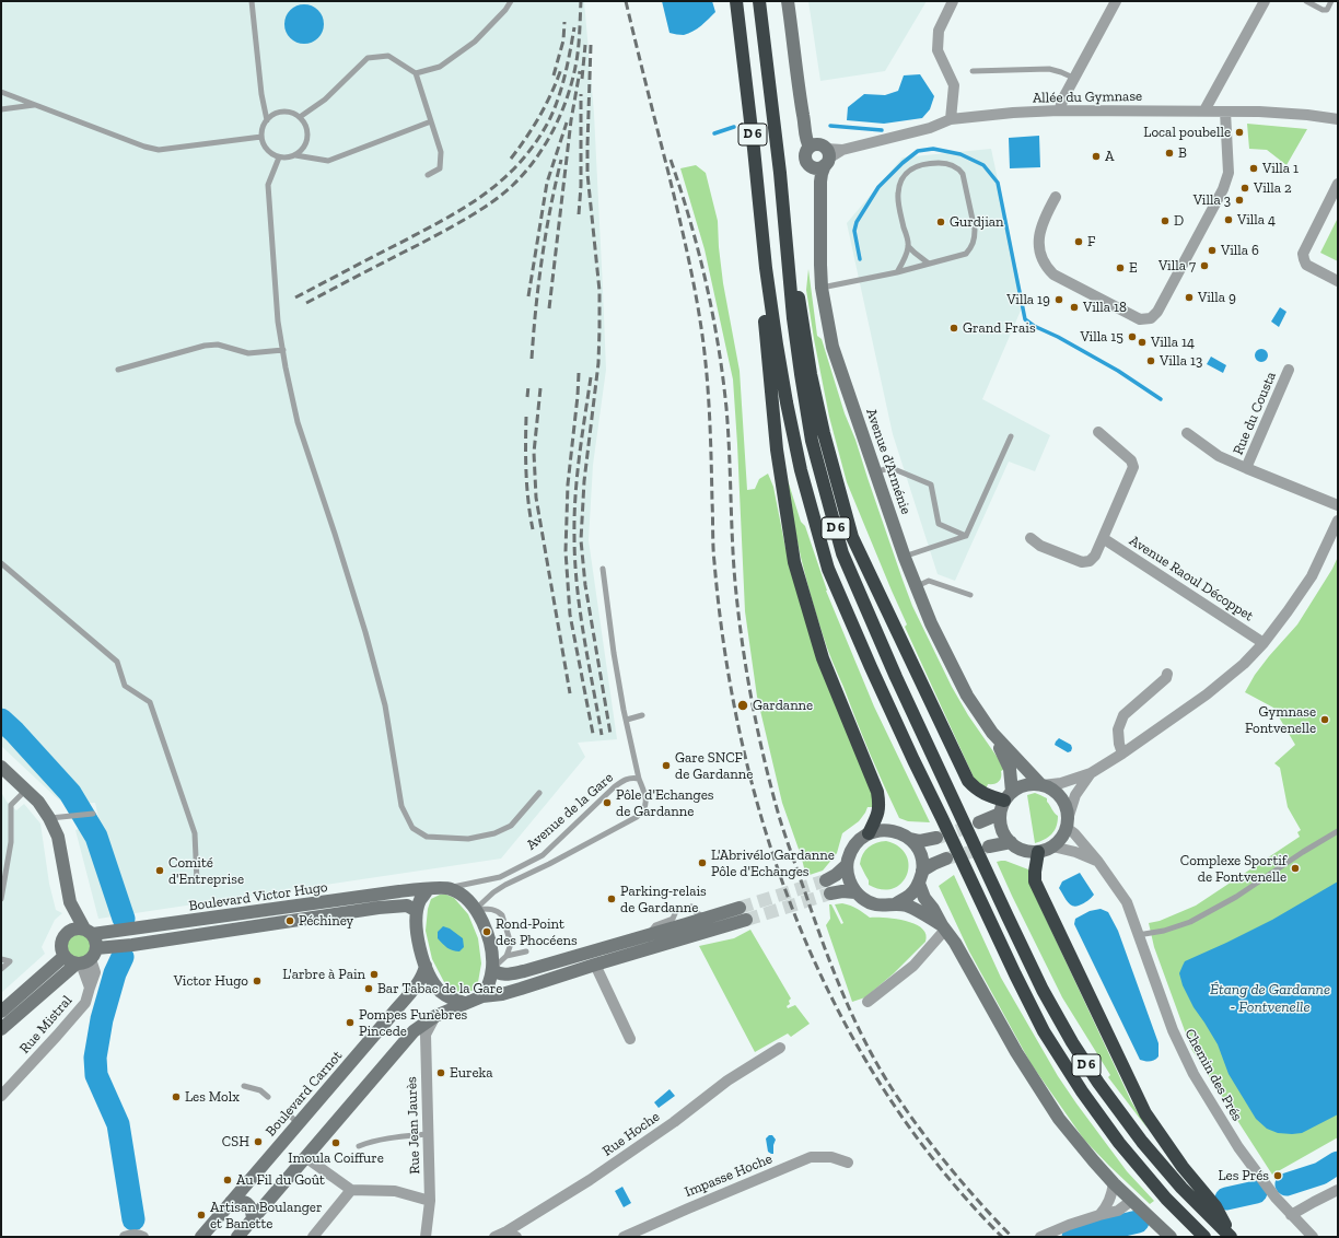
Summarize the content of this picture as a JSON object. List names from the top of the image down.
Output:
{
  "streets": {
    "highway": ["D 6"],
    "main road": ["Avenue d'Arménie", "Boulevard Victor Hugo", "Boulevard Carnot"],
    "street": [
      "Allée du Gymnase",
      "Rue du Cousta",
      "Avenue Raoul Décoppet",
      "Rue Mistral",
      "Chemin des Prés",
      "Rue Jean Jaurès",
      "Rue Hoche",
      "Impasse Hoche"
    ],
    "lane": ["Avenue de la Gare"]
  },
  "crossings": [
    ["Allée du Gymnase", "Avenue d'Arménie"],
    ["Avenue d'Arménie", "Chemin des Prés"],
    ["Avenue de la Gare", "Boulevard Victor Hugo"],
    ["Avenue de la Gare", "Boulevard Carnot"],
    ["Boulevard Victor Hugo", "Rue Mistral"],
    ["Boulevard Victor Hugo", "Boulevard Carnot"]
  ],
  "water": ["Étang de Gardanne - Fontvenelle"],
  "places": [
    "Local poubelle",
    "B",
    "A",
    "Villa 1",
    "Villa 2",
    "Villa 3",
    "Villa 4",
    "D",
    "Gurdjian",
    "F",
    "Villa 6",
    "Villa 7",
    "E",
    "Villa 9",
    "Villa 19",
    "Villa 18",
    "Grand Frais",
    "Villa 15",
    "Villa 14",
    "Villa 13",
    "Gardanne",
    "Gymnase Fontvenelle",
    "Gare SNCF de Gardanne",
    "Pôle d'Echanges de Gardanne",
    "L'Abrivélo Gardanne Pôle d'Echanges",
    "Complexe Sportif de Fontvenelle",
    "Comité d'Entreprise",
    "Parking-relais de Gardanne",
    "Péchiney",
    "Rond-Point des Phocéens",
    "L'arbre à Pain",
    "Victor Hugo",
    "Bar Tabac de la Gare",
    "Pompes Funèbres Pincede",
    "Eureka",
    "Les Molx",
    "CSH",
    "Imoula Coiffure",
    "Les Prés",
    "Au Fil du Goût",
    "Artisan Boulanger et Banette"
  ]
}
